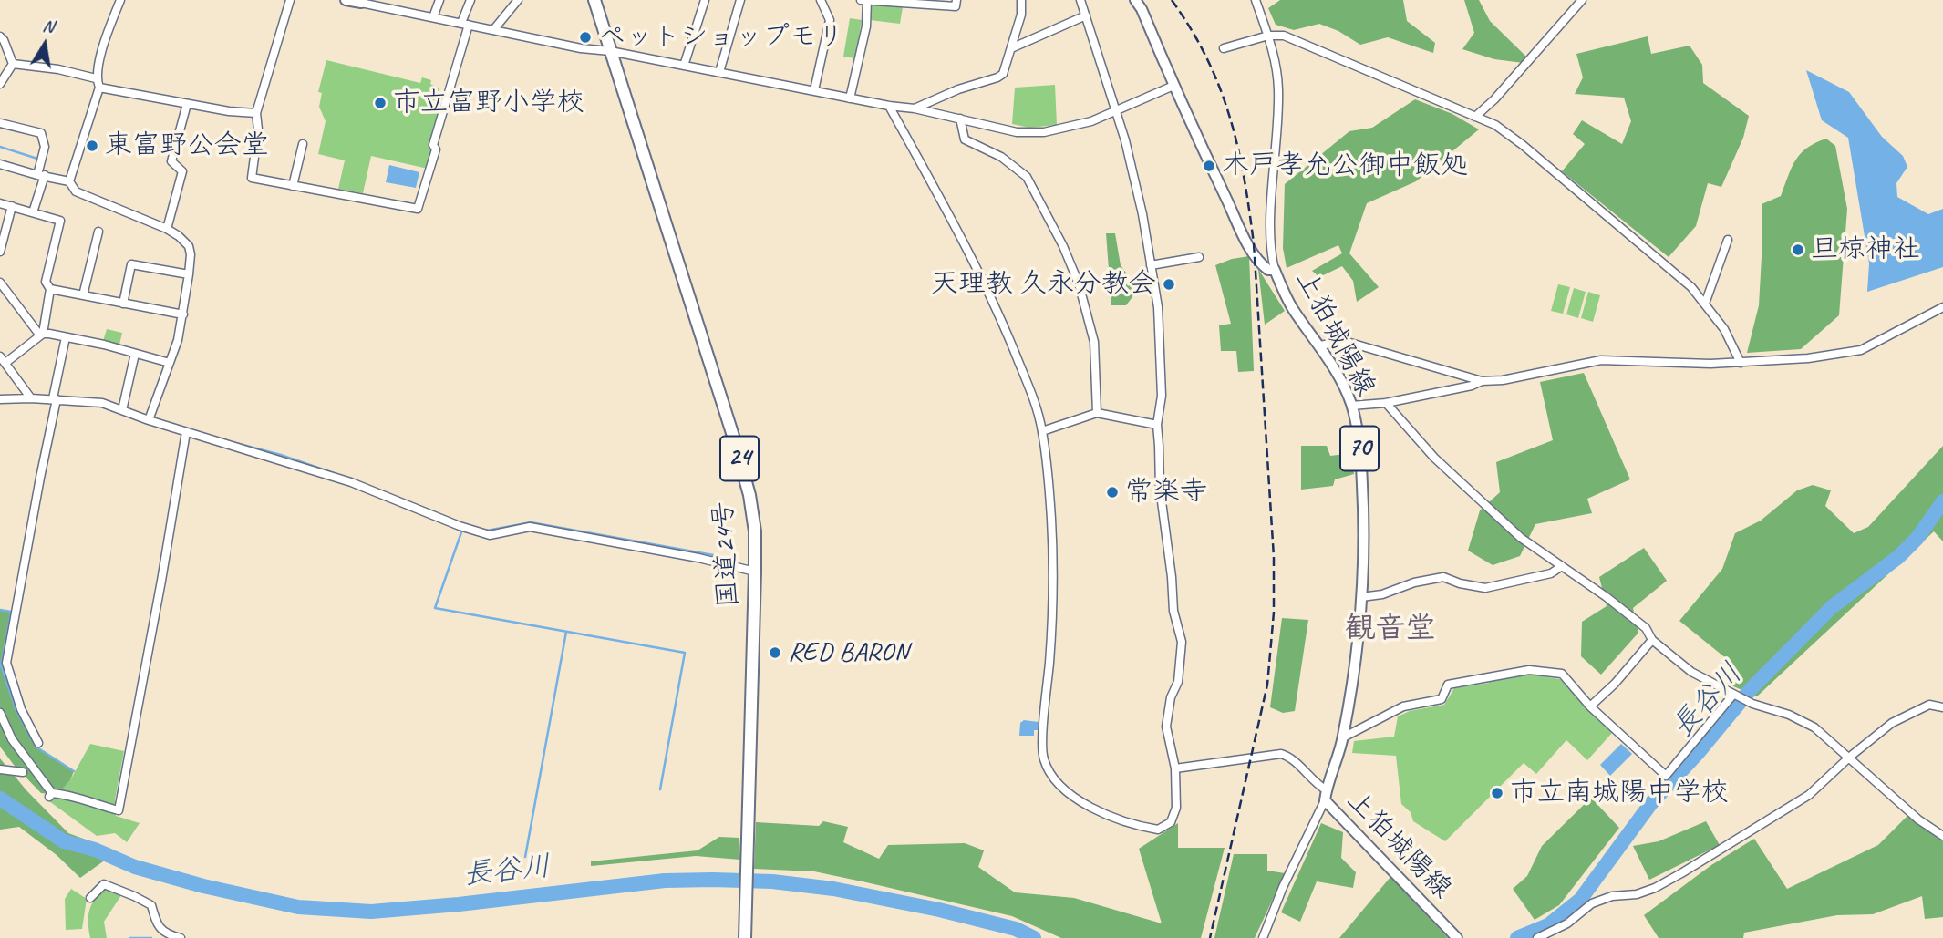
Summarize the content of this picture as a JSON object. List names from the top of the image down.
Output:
{
  "streets": {
    "highway": ["24", "国道24号"],
    "main road": ["上狛城陽線", "70"]
  },
  "districts": ["観音堂"],
  "water": ["長谷川"],
  "places": [
    "ペットショップモリ",
    "市立富野小学校",
    "東富野公会堂",
    "木戸孝允公御中飯処",
    "旦椋神社",
    "天理教 久永分教会",
    "常楽寺",
    "RED BARON",
    "市立南城陽中学校"
  ],
  "north": "top"
}
